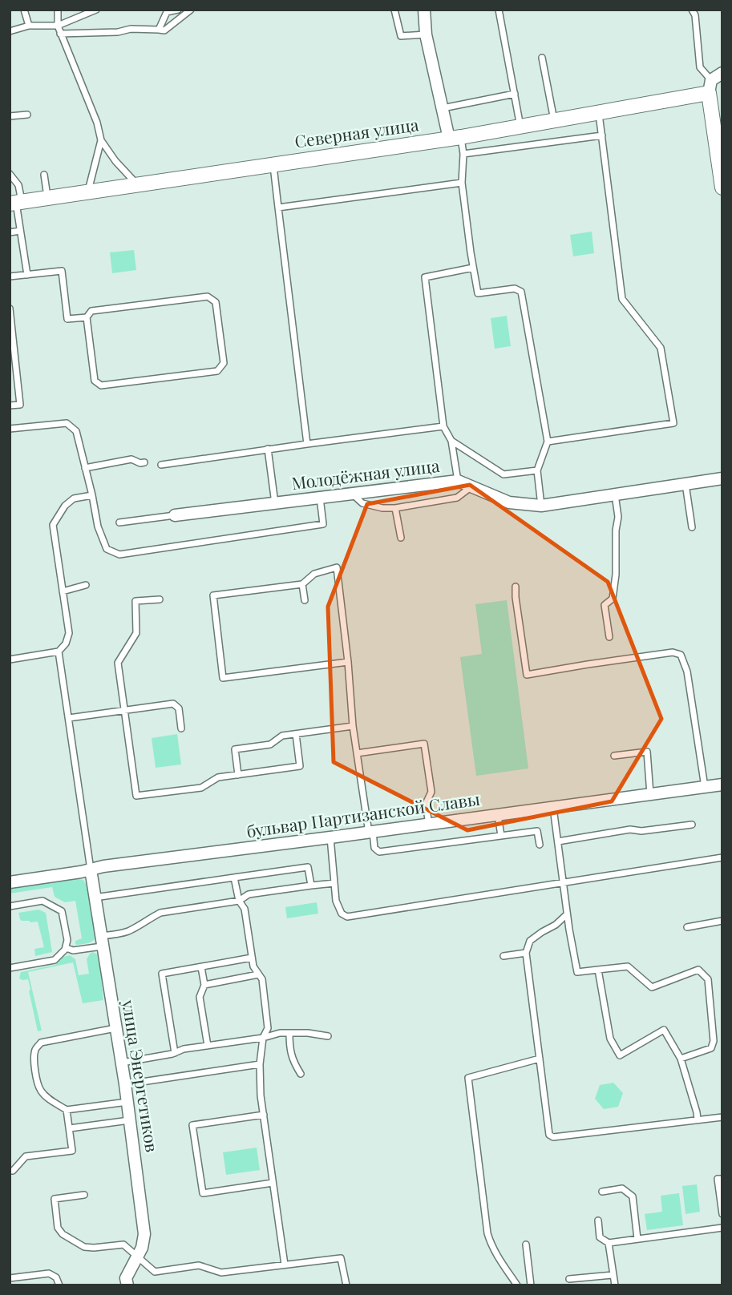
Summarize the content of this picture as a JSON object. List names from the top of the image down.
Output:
{
  "streets": {
    "street": [
      "Северная улица",
      "Молодёжная улица",
      "бульвар Партизанской Славы",
      "улица Энергетиков"
    ]
  },
  "crossings": [
    ["бульвар Партизанской Славы", "улица Энергетиков"]
  ]
}
